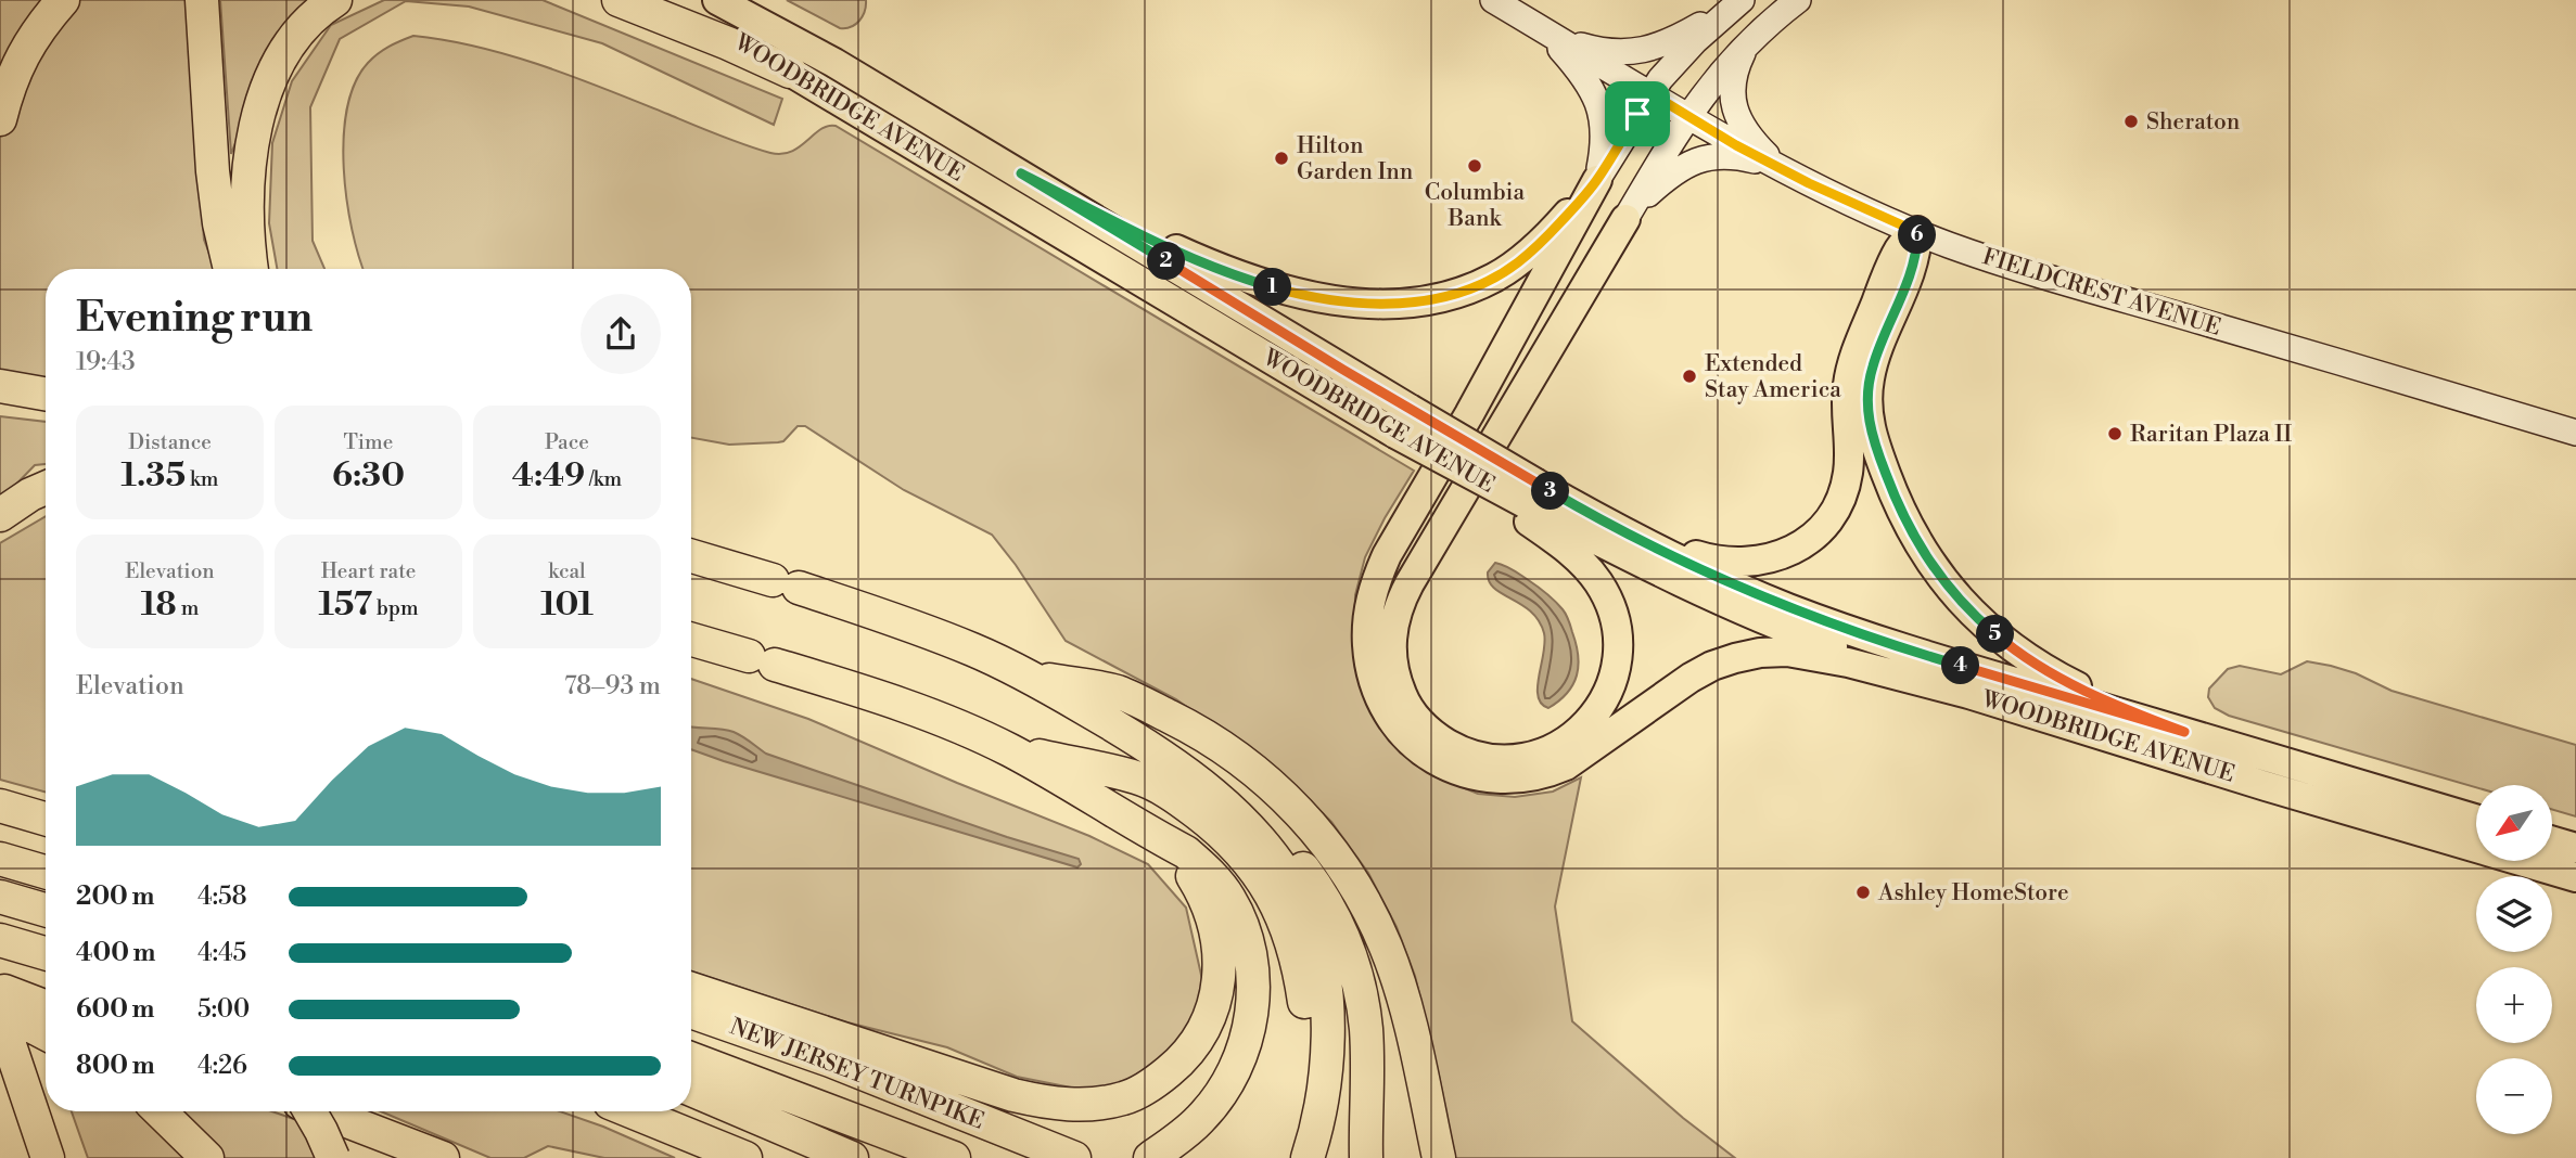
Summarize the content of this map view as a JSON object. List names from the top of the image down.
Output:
{
  "streets": {
    "highway": ["NEW JERSEY TURNPIKE"],
    "main road": ["WOODBRIDGE AVENUE", "FIELDCREST AVENUE"]
  },
  "places": [
    "Sheraton",
    "Hilton Garden Inn",
    "Columbia Bank",
    "Extended Stay America",
    "Raritan Plaza II",
    "Ashley HomeStore"
  ],
  "north": "bottom left",
  "page": {
    "pins": [
      "6",
      "2",
      "1",
      "3",
      "5",
      "4"
    ],
    "heading": ["Evening run", "19:43"],
    "stats": [
      ["Distance", "1.35 km"],
      ["Time", "6:30"],
      ["Pace", "4:49 /km"],
      ["Elevation", "18 m"],
      ["Heart rate", "157 bpm"],
      ["kcal", "101"]
    ],
    "chart": ["Elevation", "78–93 m"],
    "map_buttons": ["+", "−"],
    "list": [
      {
        "name": "200 m",
        "note": "4:58"
      },
      {
        "name": "400 m",
        "note": "4:45"
      },
      {
        "name": "600 m",
        "note": "5:00"
      },
      {
        "name": "800 m",
        "note": "4:26"
      }
    ]
  }
}
